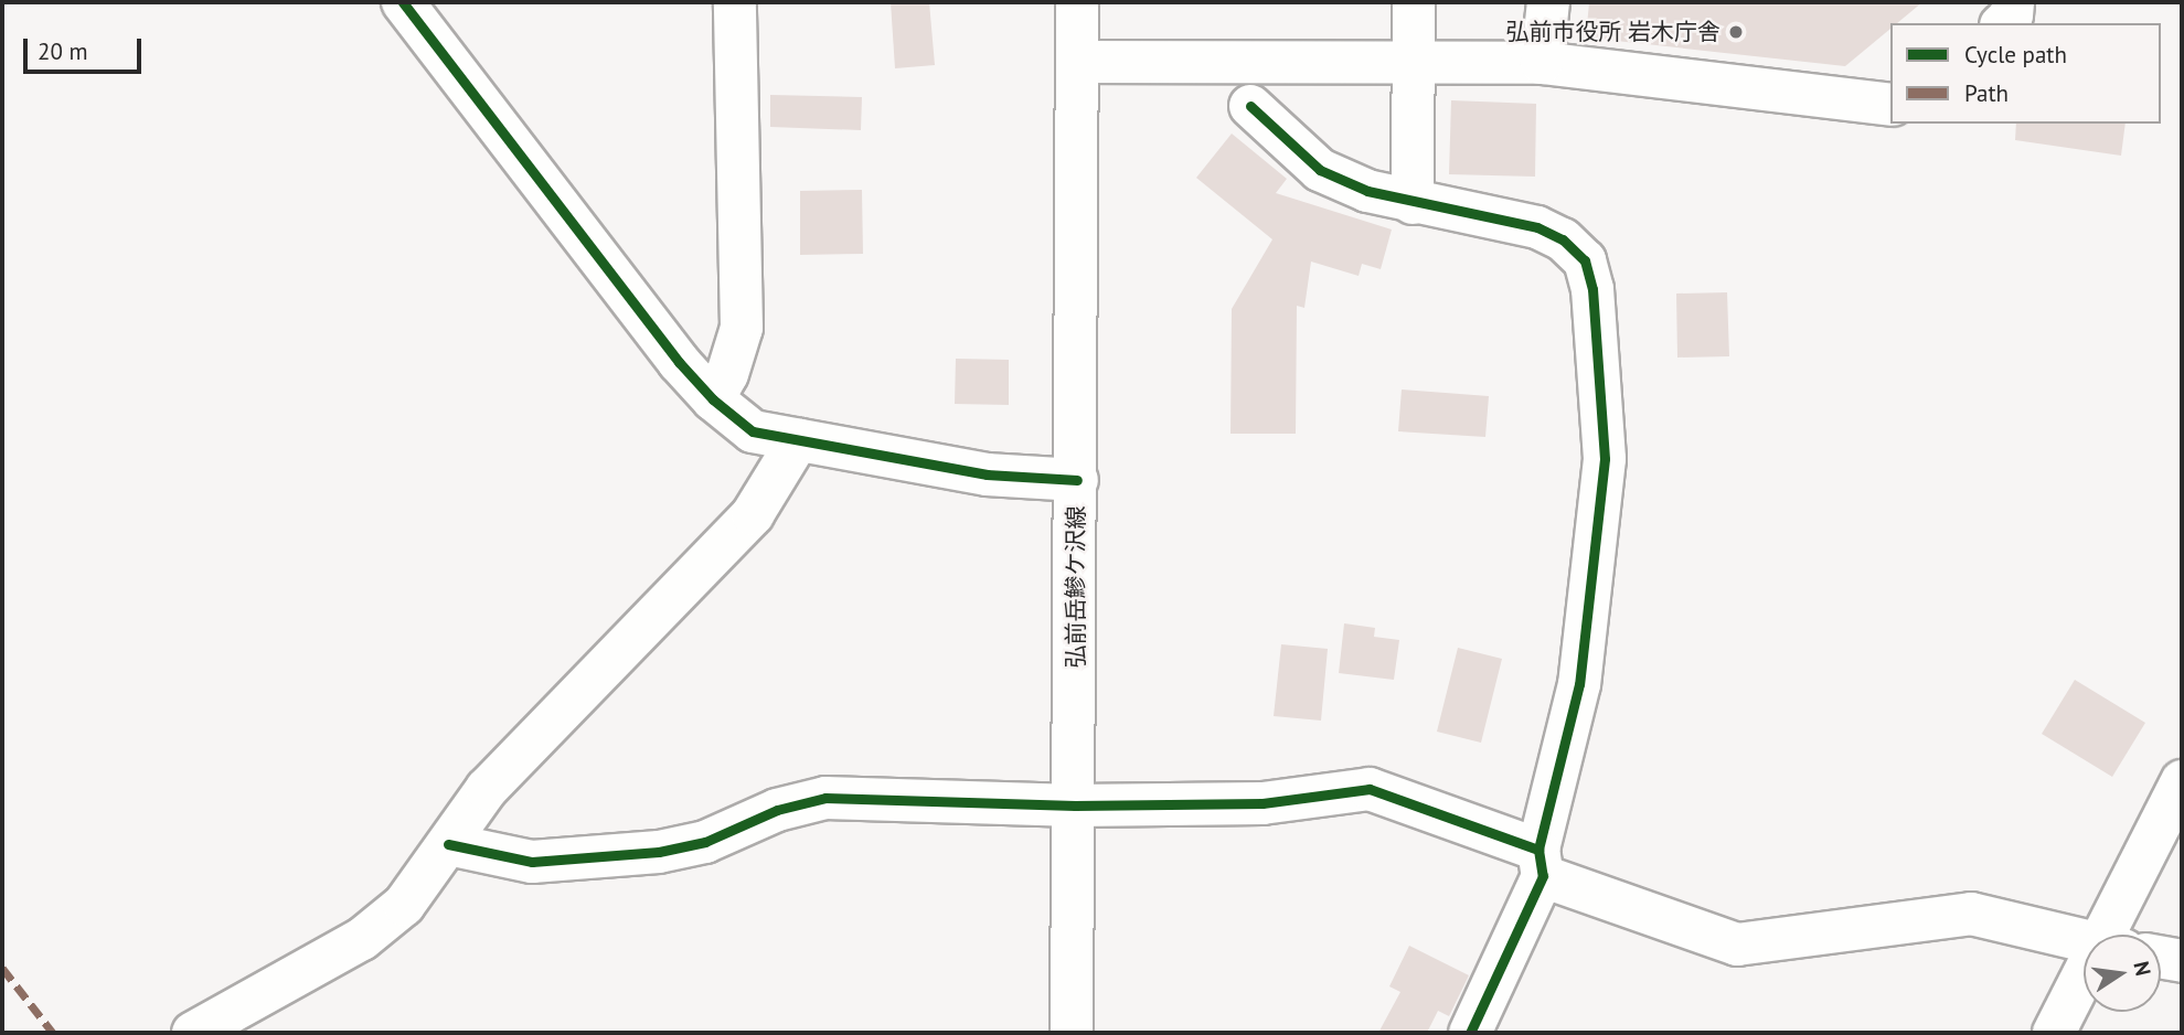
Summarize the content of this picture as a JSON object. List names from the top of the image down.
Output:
{
  "streets": {
    "street": ["弘前岳鰺ケ沢線"]
  },
  "places": ["弘前市役所 岩木庁舎"],
  "legend": ["Cycle path", "Path"],
  "scale_bar": "20 m",
  "north": "right"
}
